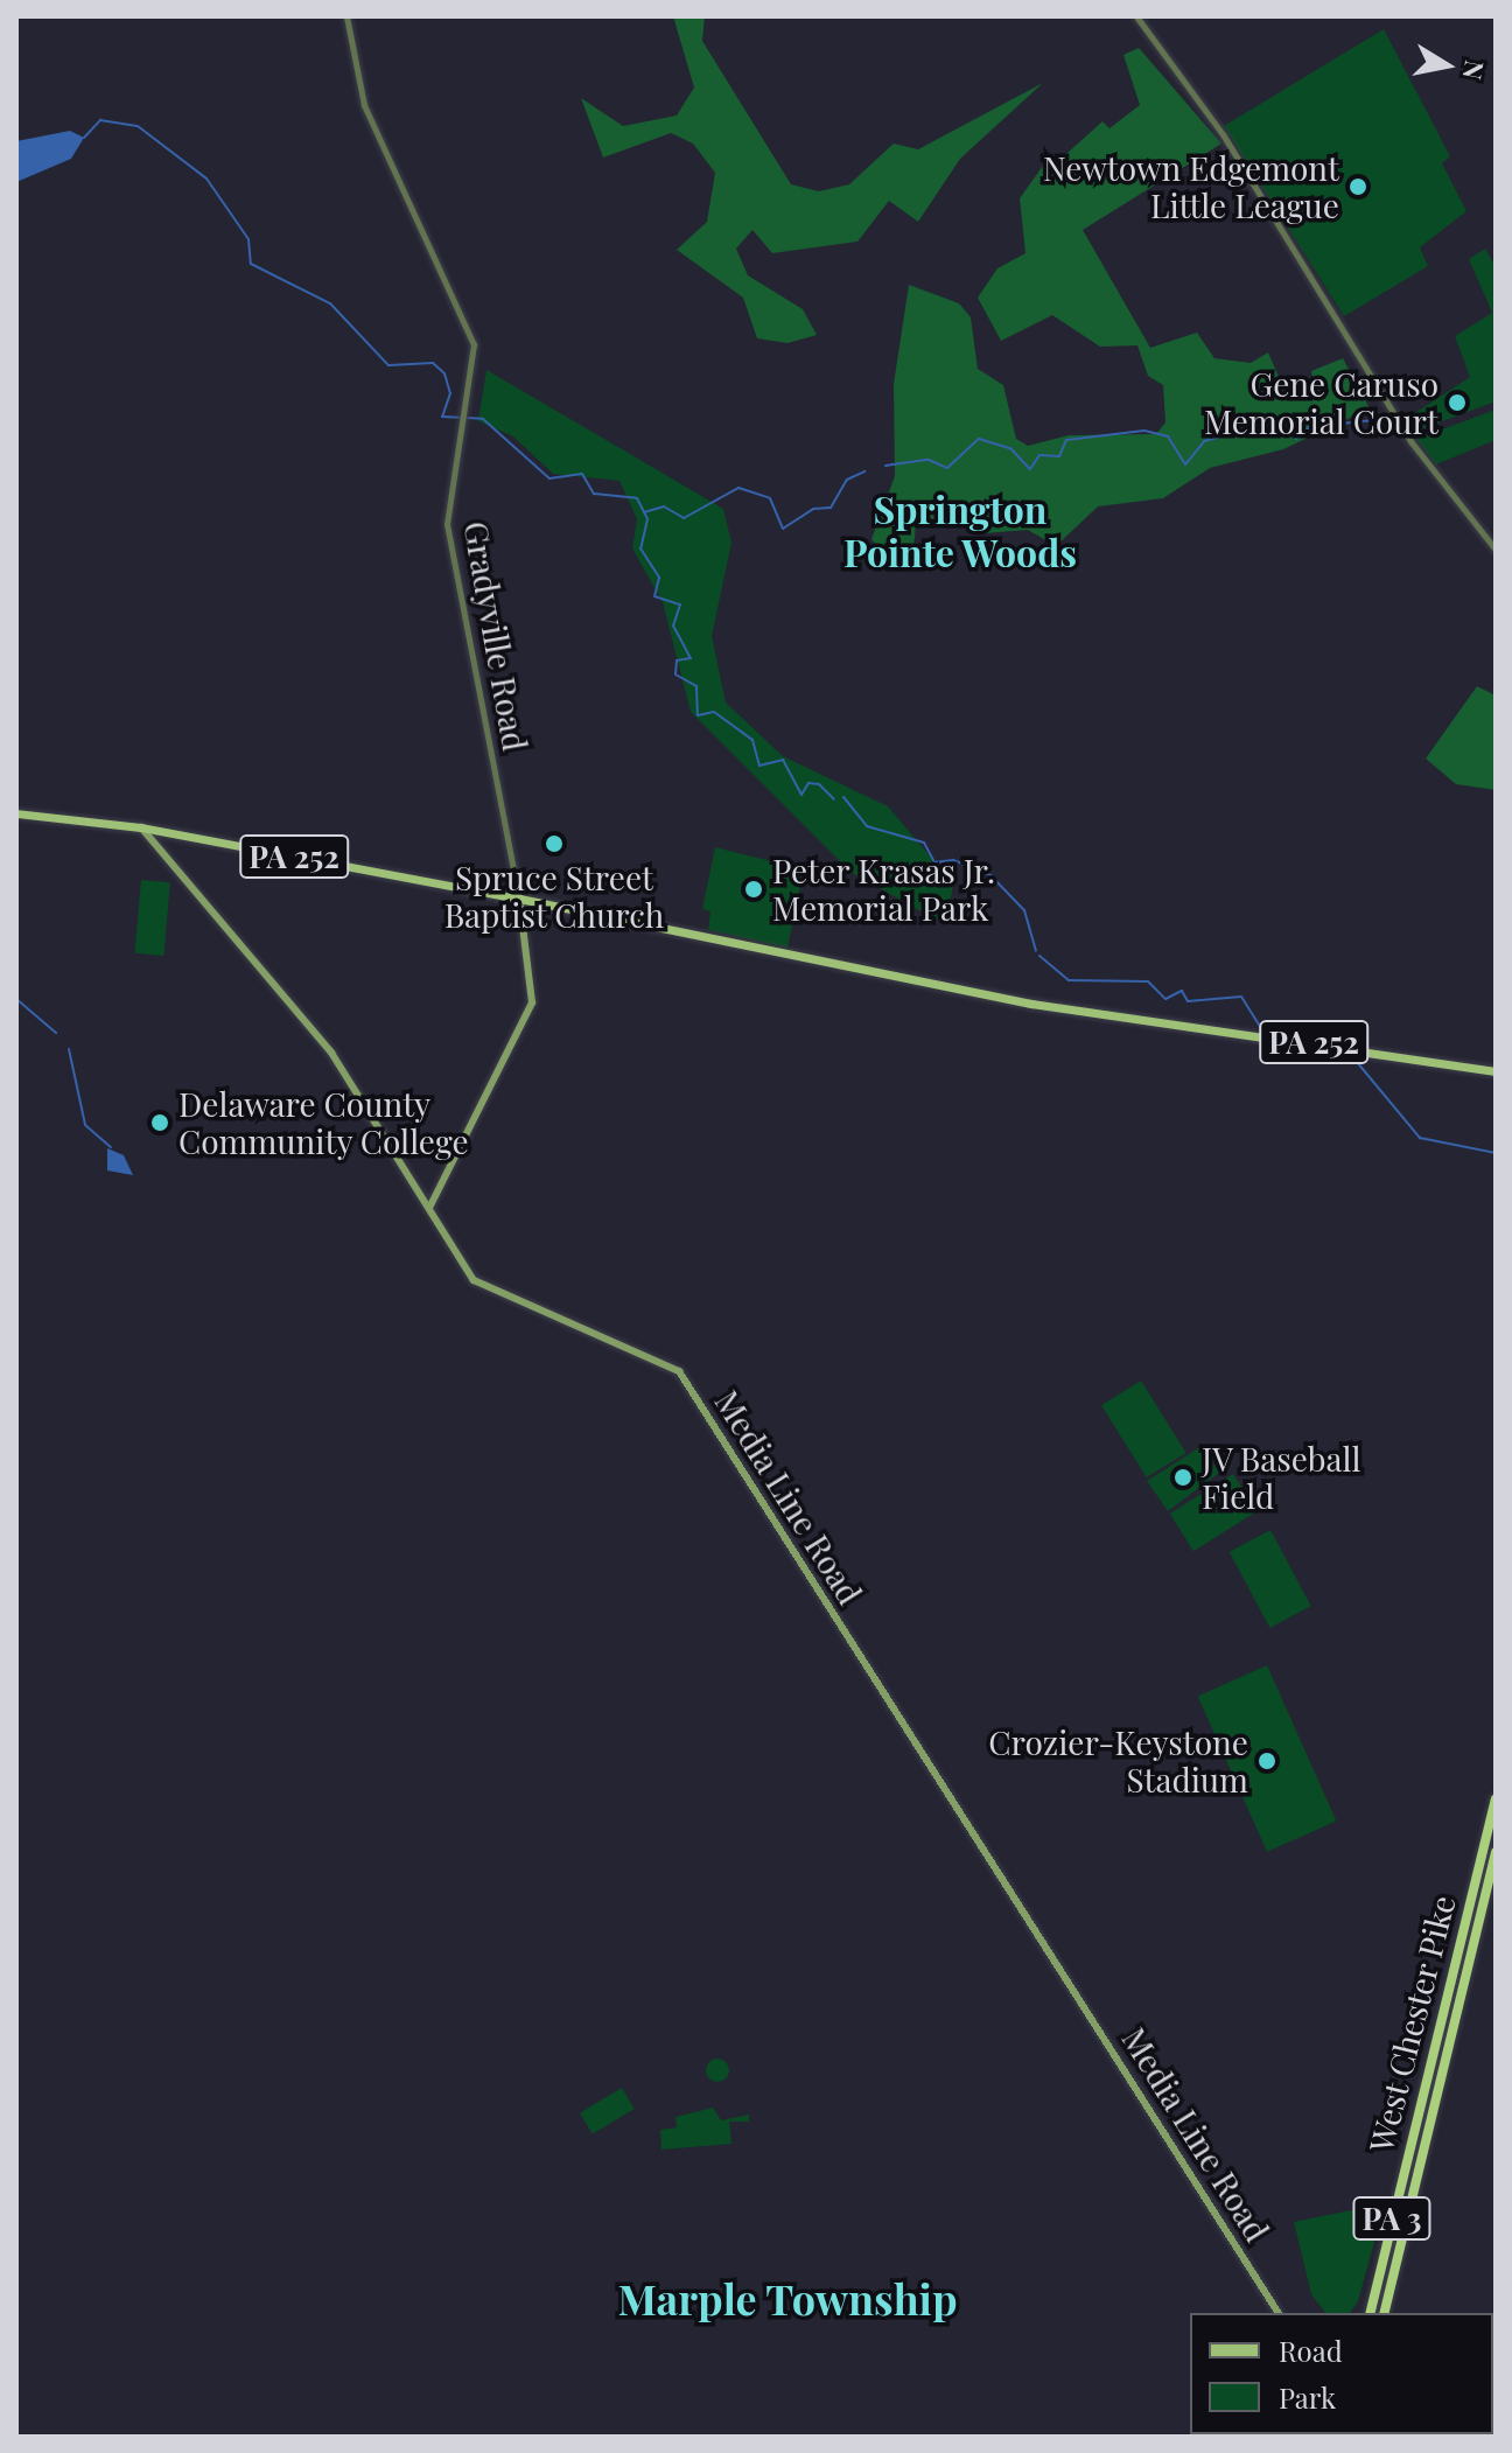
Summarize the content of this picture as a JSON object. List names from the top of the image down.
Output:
{
  "streets": {
    "highway": ["West Chester Pike", "PA 3"],
    "main road": ["Gradyville Road", "PA 252", "Media Line Road"]
  },
  "crossings": [
    ["Gradyville Road", "PA 252"],
    ["Gradyville Road", "Media Line Road"],
    ["PA 252", "Media Line Road"]
  ],
  "districts": ["Springton Pointe Woods", "Marple Township"],
  "places": [
    "Newtown Edgemont Little League",
    "Gene Caruso Memorial Court",
    "Spruce Street Baptist Church",
    "Peter Krasas Jr. Memorial Park",
    "Delaware County Community College",
    "JV Baseball Field",
    "Crozier-Keystone Stadium"
  ],
  "legend": ["Road", "Park"],
  "north": "right"
}
